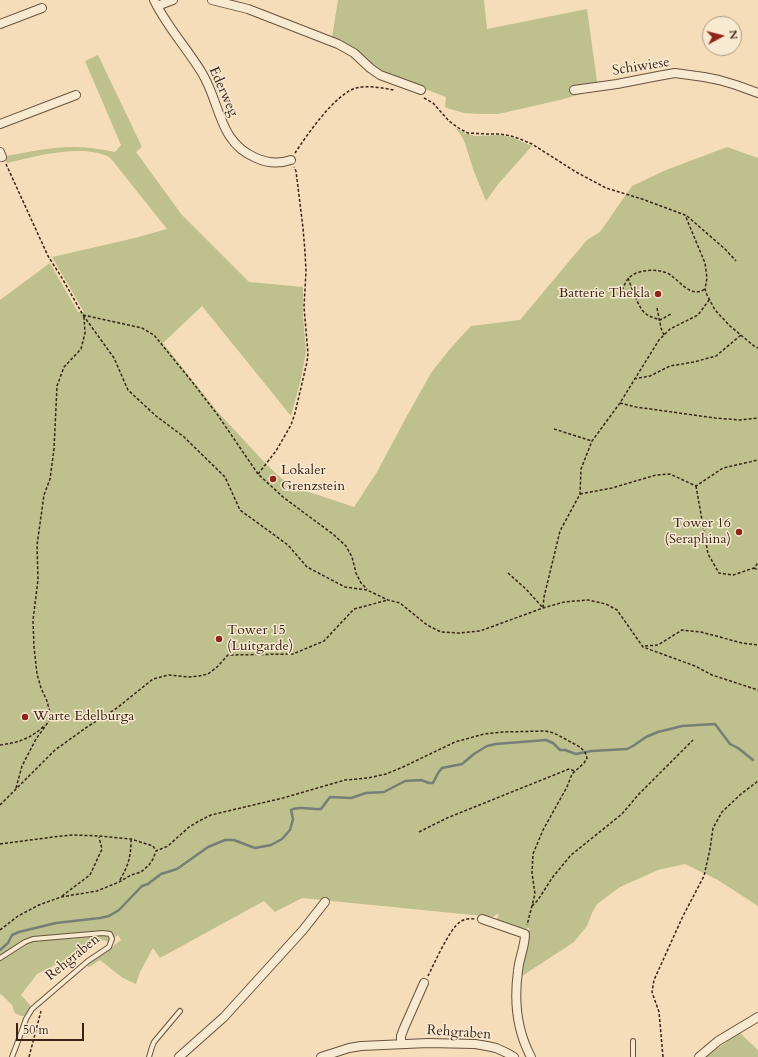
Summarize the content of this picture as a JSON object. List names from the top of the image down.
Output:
{
  "streets": {
    "street": ["Schiwiese", "Ederweg", "Rehgraben"]
  },
  "places": [
    "Batterie Thekla",
    "Lokaler Grenzstein",
    "Tower 16 (Seraphina)",
    "Tower 15 (Luitgarde)",
    "Warte Edelburga"
  ],
  "scale_bar": "50 m",
  "north": "right"
}
